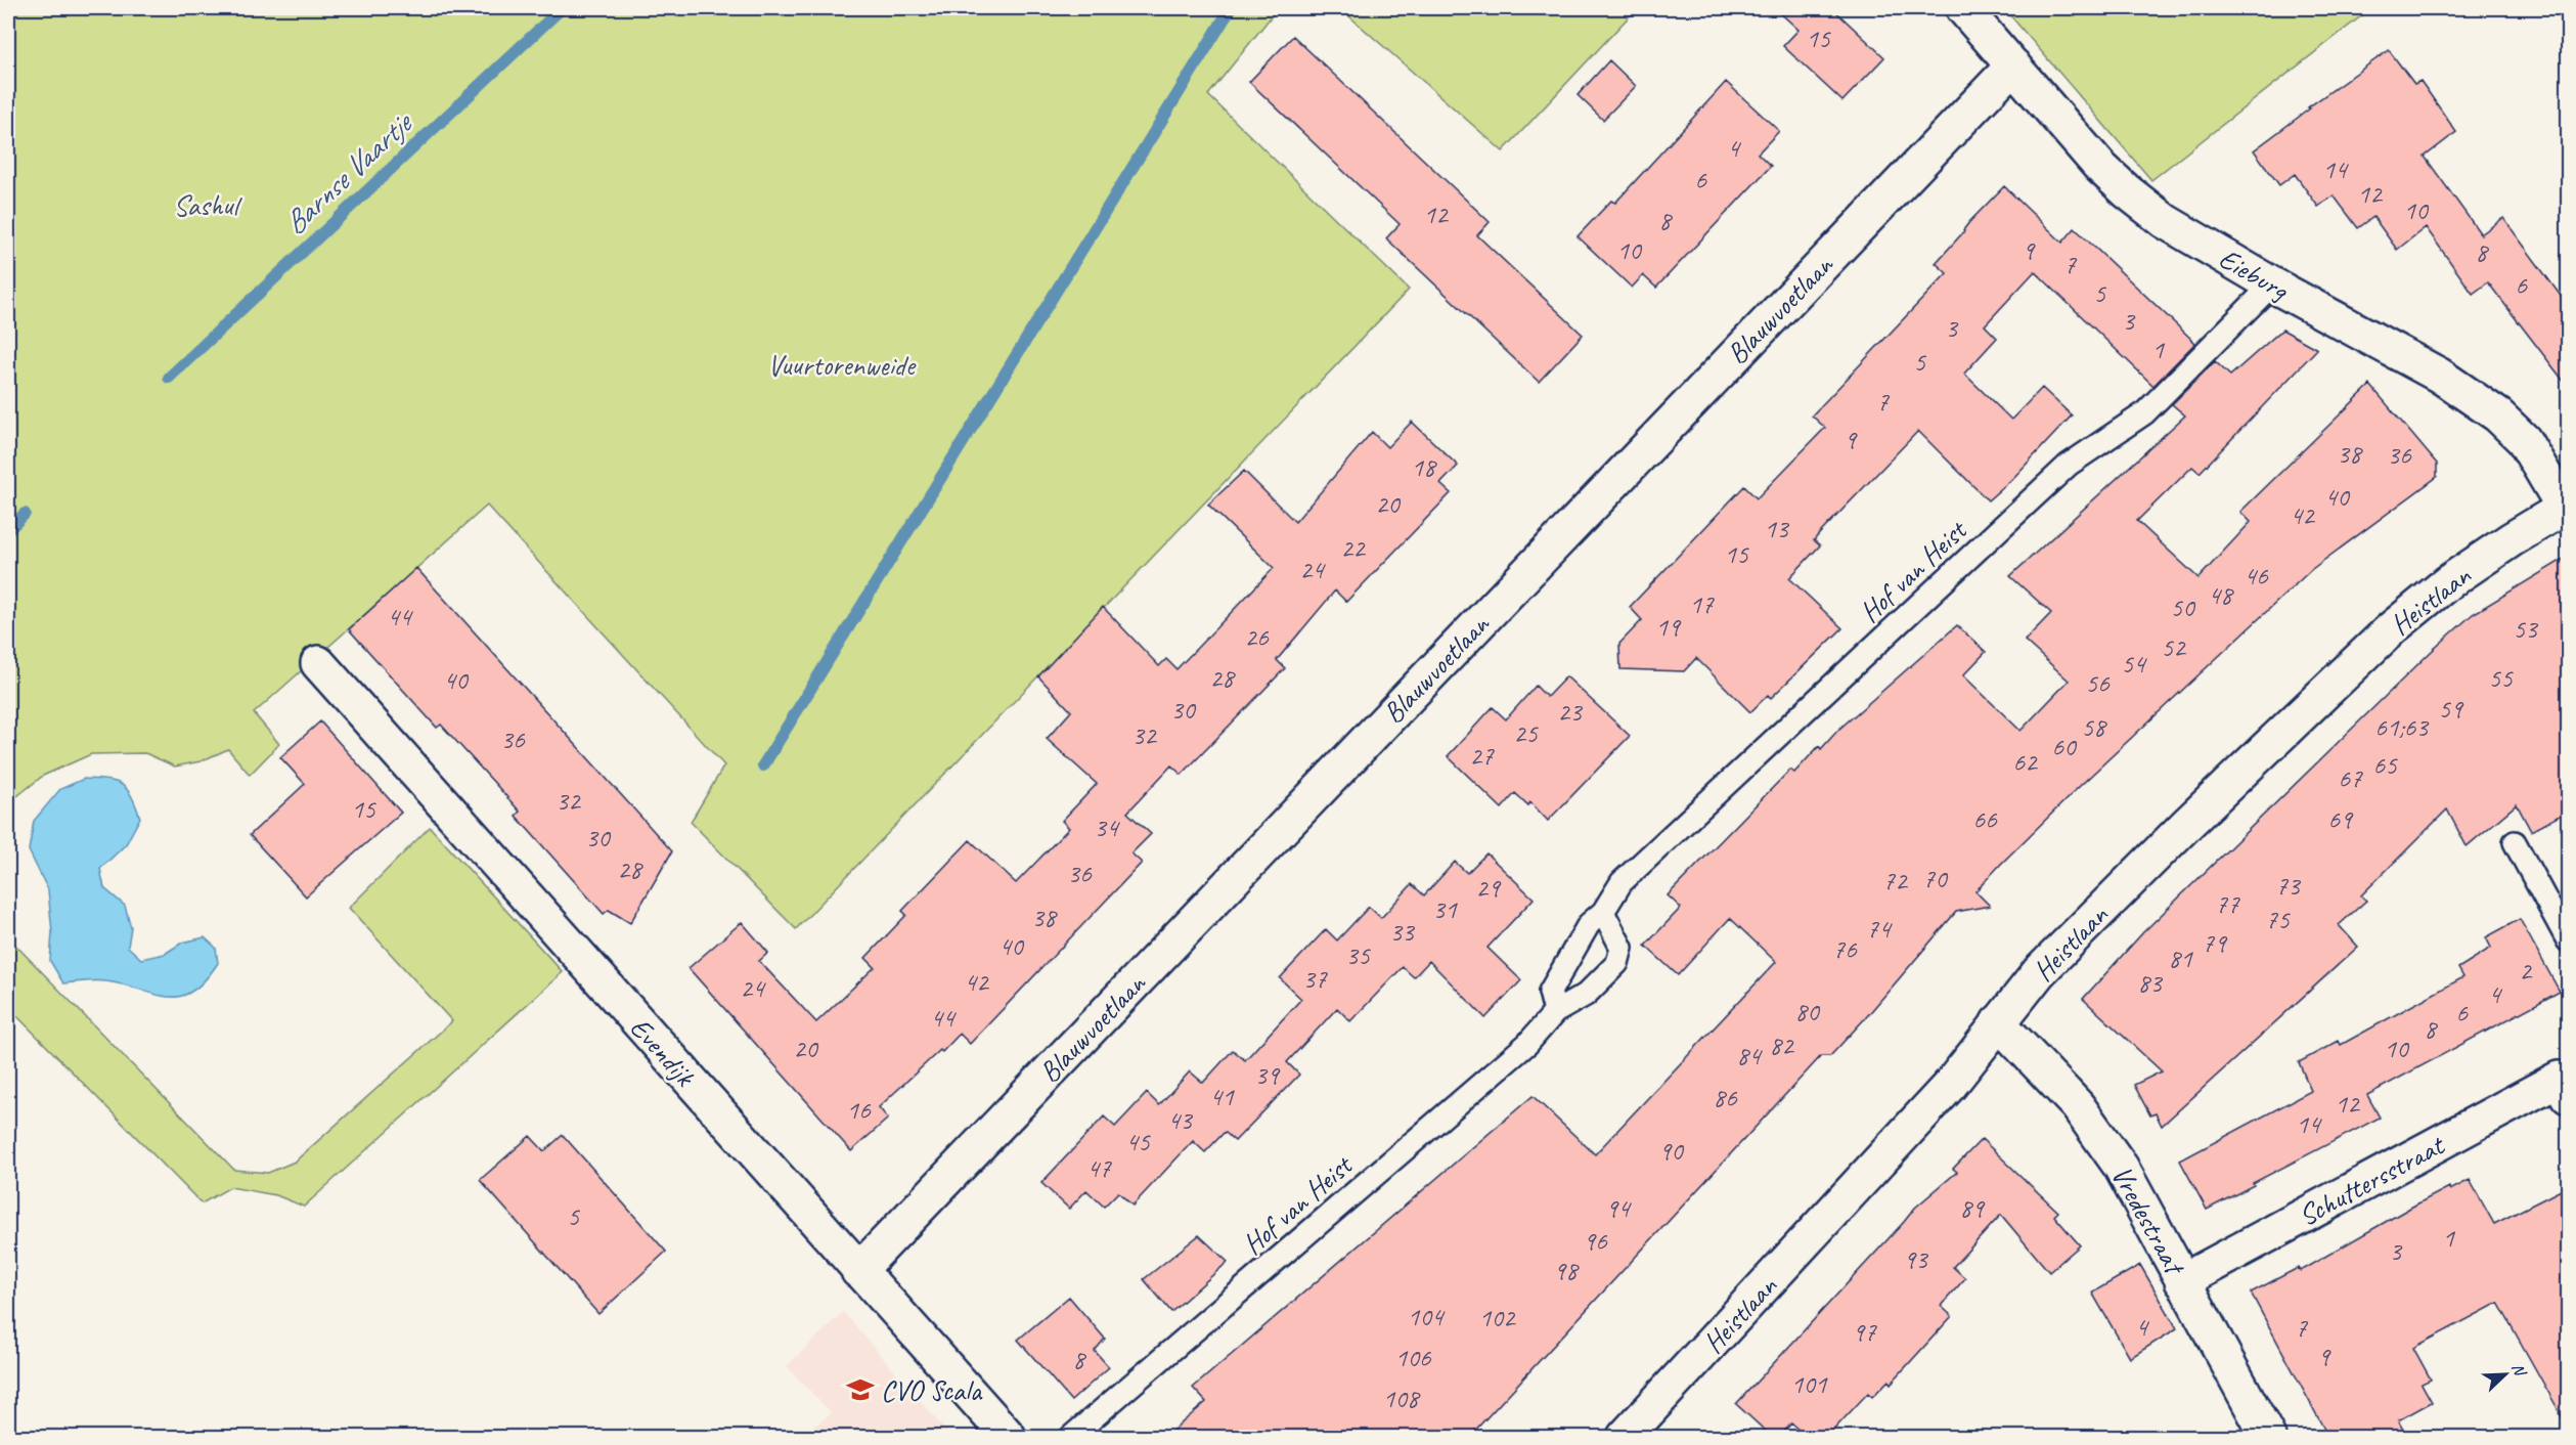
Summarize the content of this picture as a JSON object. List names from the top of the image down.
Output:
{
  "streets": {
    "street": [
      "Eieburg",
      "Blauwvoetlaan",
      "Heistlaan",
      "Evendijk",
      "Schuttersstraat",
      "Vredestraat"
    ],
    "lane": ["Hof van Heist"]
  },
  "crossings": [
    ["Eieburg", "Blauwvoetlaan"],
    ["Eieburg", "Hof van Heist"],
    ["Eieburg", "Heistlaan"],
    ["Blauwvoetlaan", "Evendijk"],
    ["Heistlaan", "Vredestraat"],
    ["Schuttersstraat", "Vredestraat"]
  ],
  "water": ["Barnse Vaartje"],
  "parks": ["Sashul", "Vuurtorenweide"],
  "places": {
    "school or university": ["CVO Scala"]
  },
  "house_numbers": [
    "15",
    "4",
    "14",
    "6",
    "12",
    "10",
    "12",
    "8",
    "10",
    "9",
    "8",
    "7",
    "6",
    "5",
    "3",
    "3",
    "1",
    "5",
    "7",
    "9",
    "38",
    "36",
    "18",
    "40",
    "20",
    "42",
    "13",
    "22",
    "15",
    "24",
    "46",
    "48",
    "17",
    "50",
    "44",
    "19",
    "53",
    "26",
    "52",
    "54",
    "28",
    "55",
    "40",
    "56",
    "59",
    "30",
    "23",
    "58",
    "61;63",
    "25",
    "32",
    "36",
    "60",
    "27",
    "62",
    "65",
    "67",
    "32",
    "15",
    "66",
    "69",
    "34",
    "30",
    "28",
    "36",
    "70",
    "72",
    "73",
    "29",
    "77",
    "31",
    "38",
    "75",
    "74",
    "33",
    "79",
    "40",
    "76",
    "35",
    "81",
    "2",
    "37",
    "42",
    "83",
    "24",
    "4",
    "80",
    "6",
    "44",
    "8",
    "82",
    "20",
    "10",
    "84",
    "39",
    "41",
    "86",
    "12",
    "16",
    "43",
    "14",
    "45",
    "90",
    "47",
    "94",
    "89",
    "5",
    "1",
    "96",
    "3",
    "93",
    "98",
    "104",
    "102",
    "4",
    "7",
    "97",
    "9",
    "106",
    "8",
    "101",
    "108"
  ],
  "north": "top right"
}
